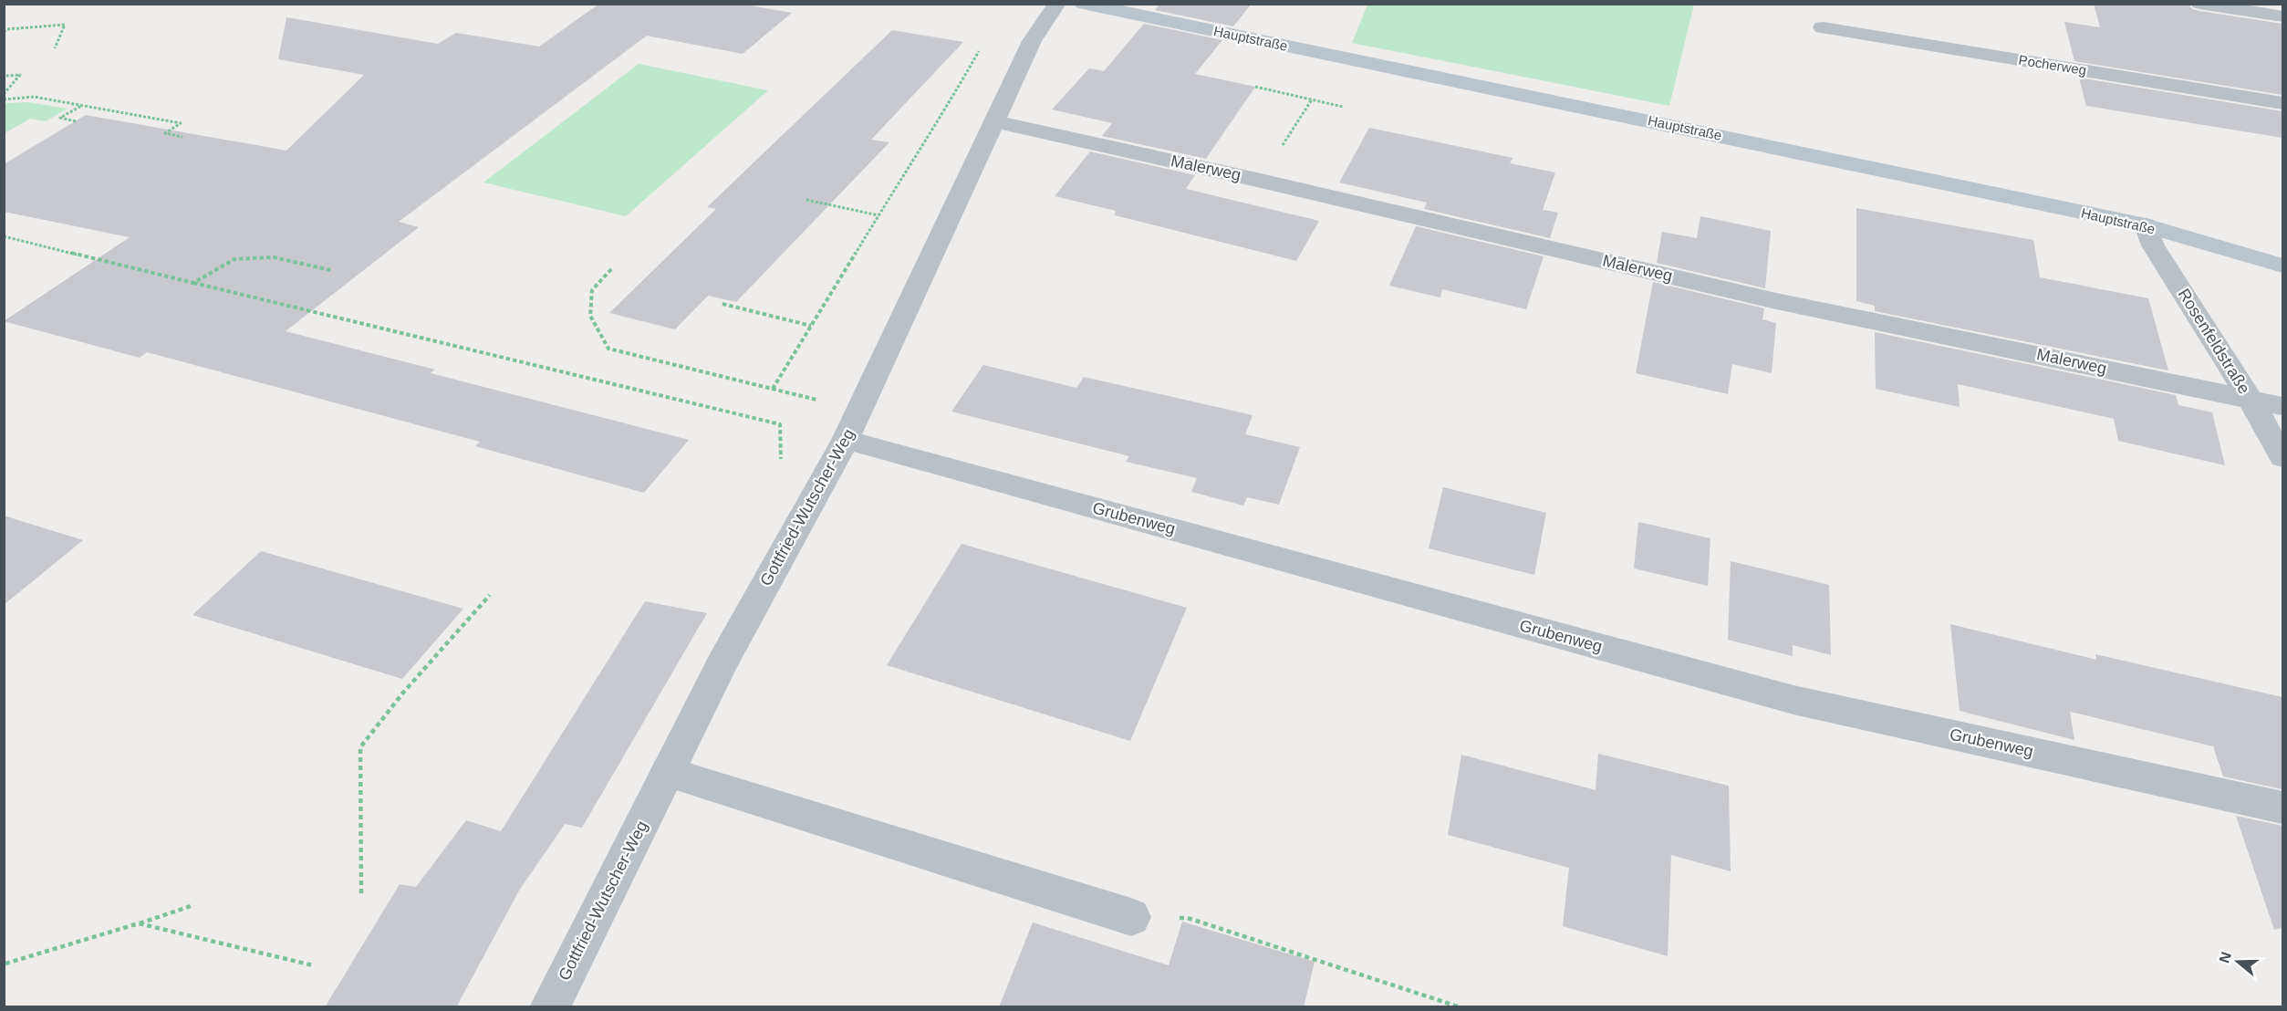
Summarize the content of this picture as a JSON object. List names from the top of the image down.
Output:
{
  "streets": {
    "main road": ["Hauptstraße"],
    "street": [
      "Pocherweg",
      "Malerweg",
      "Rosenfeldstraße",
      "Gottfried-Wutscher-Weg",
      "Grubenweg"
    ]
  },
  "crossings": [
    ["Hauptstraße", "Rosenfeldstraße"],
    ["Malerweg", "Rosenfeldstraße"],
    ["Malerweg", "Gottfried-Wutscher-Weg"],
    ["Gottfried-Wutscher-Weg", "Grubenweg"]
  ],
  "north": "left"
}
